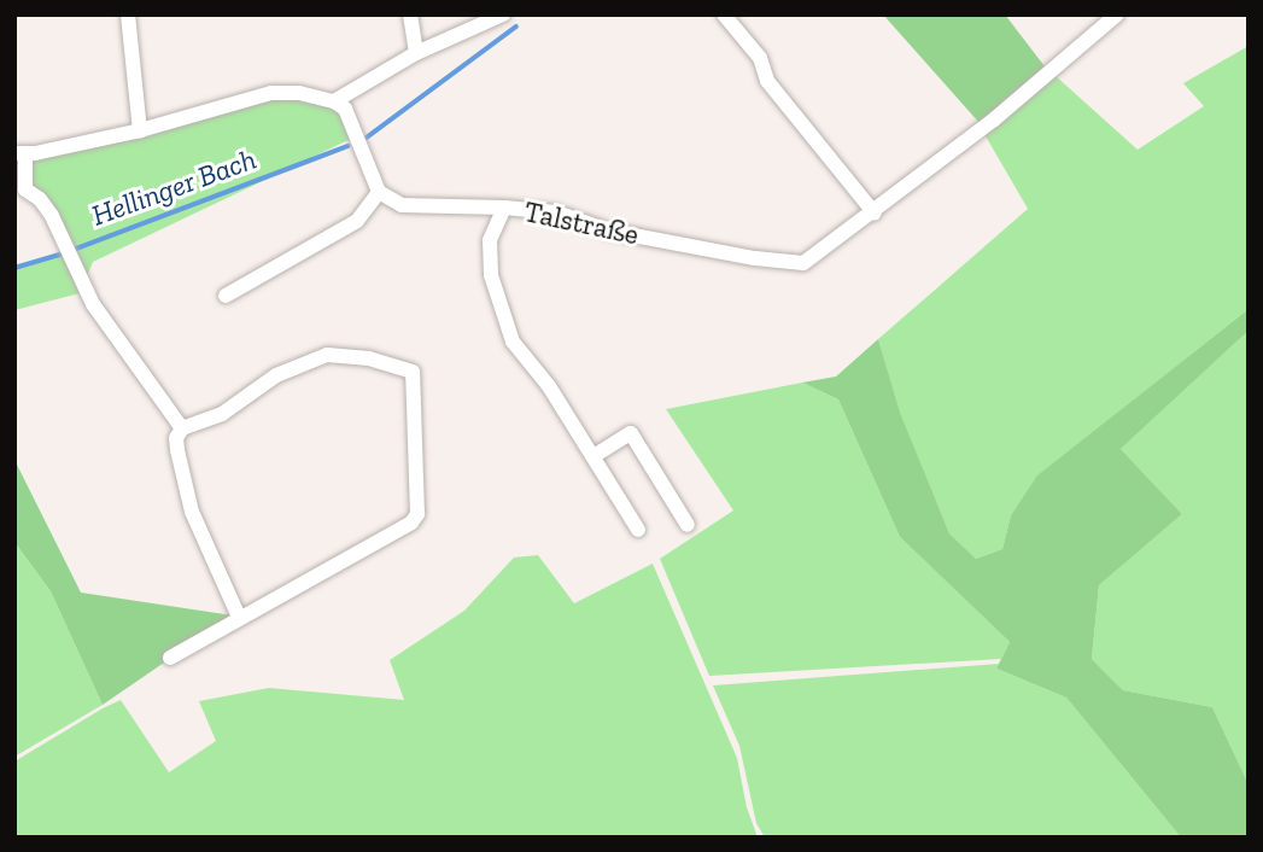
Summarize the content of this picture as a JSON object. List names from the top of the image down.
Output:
{
  "streets": {
    "street": ["Talstraße"]
  },
  "water": ["Hellinger Bach"]
}
